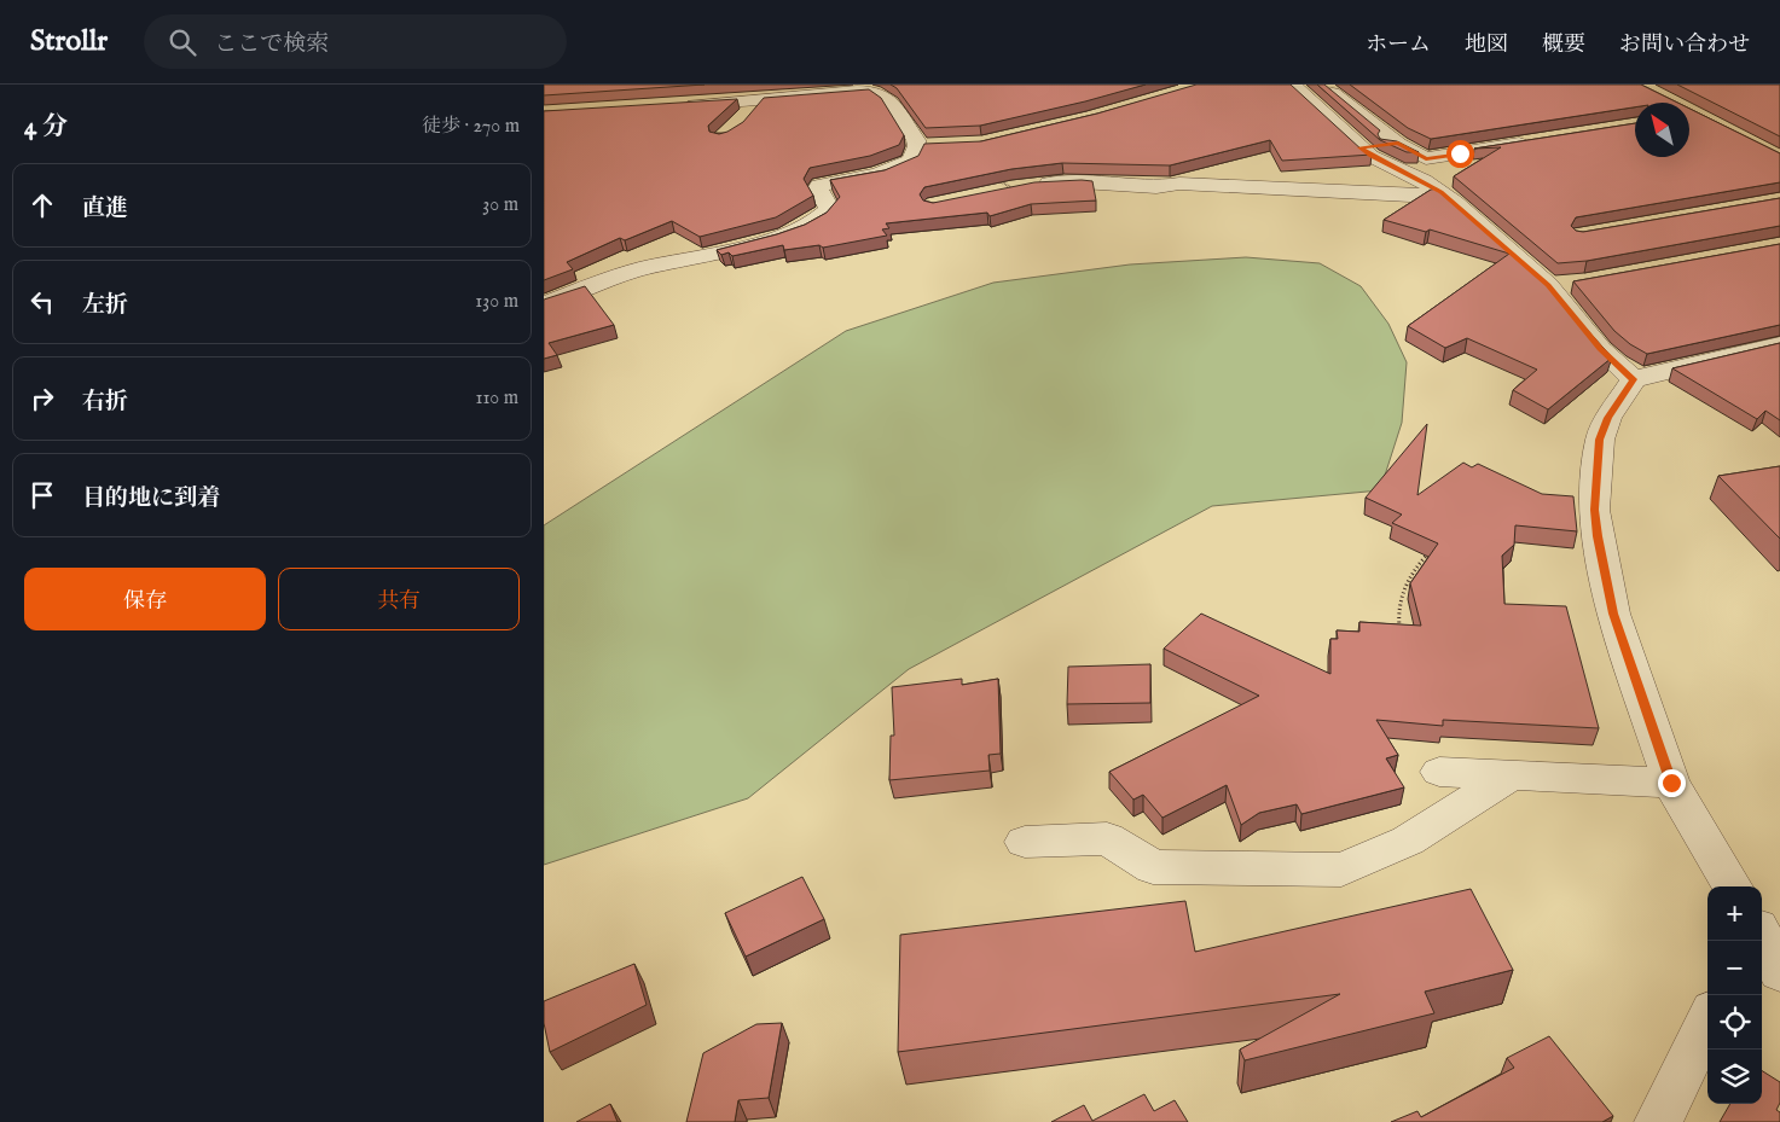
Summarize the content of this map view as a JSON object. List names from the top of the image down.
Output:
{
  "north": "top left",
  "page": {
    "header": "Strollr",
    "search": "ここで検索",
    "nav": [
      "ホーム",
      "地図",
      "概要",
      "お問い合わせ"
    ],
    "heading": ["4 分", "徒歩 · 270 m"],
    "list": [
      ["直進", "30 m"],
      ["左折", "130 m"],
      ["右折", "110 m"],
      "目的地に到着"
    ],
    "buttons": ["保存", "共有"],
    "map_buttons": ["+", "−"]
  }
}
